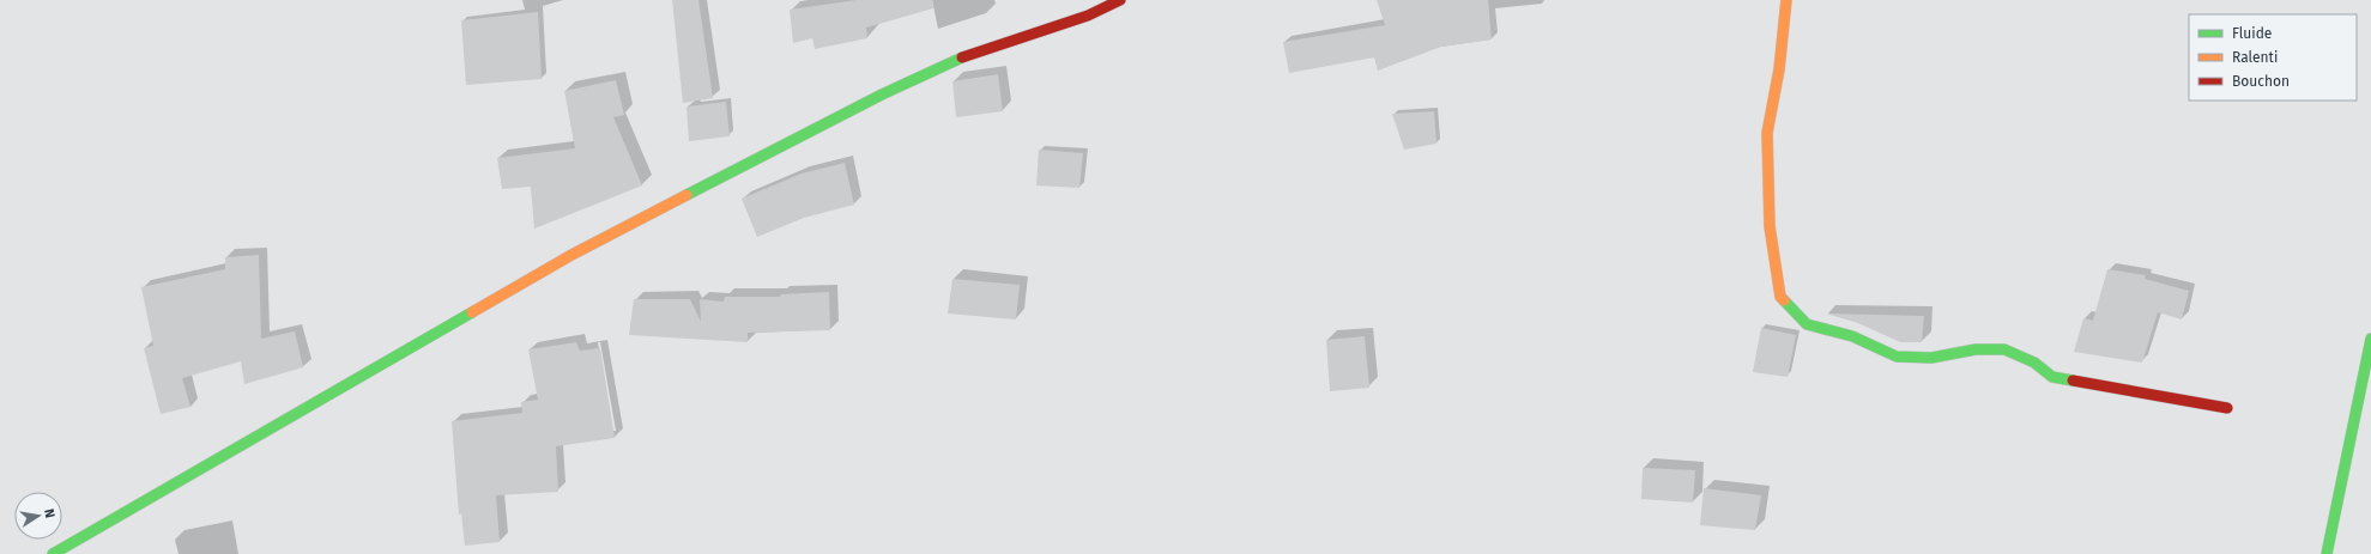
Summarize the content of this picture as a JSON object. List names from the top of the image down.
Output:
{
  "legend": ["Fluide", "Ralenti", "Bouchon"],
  "north": "right"
}
